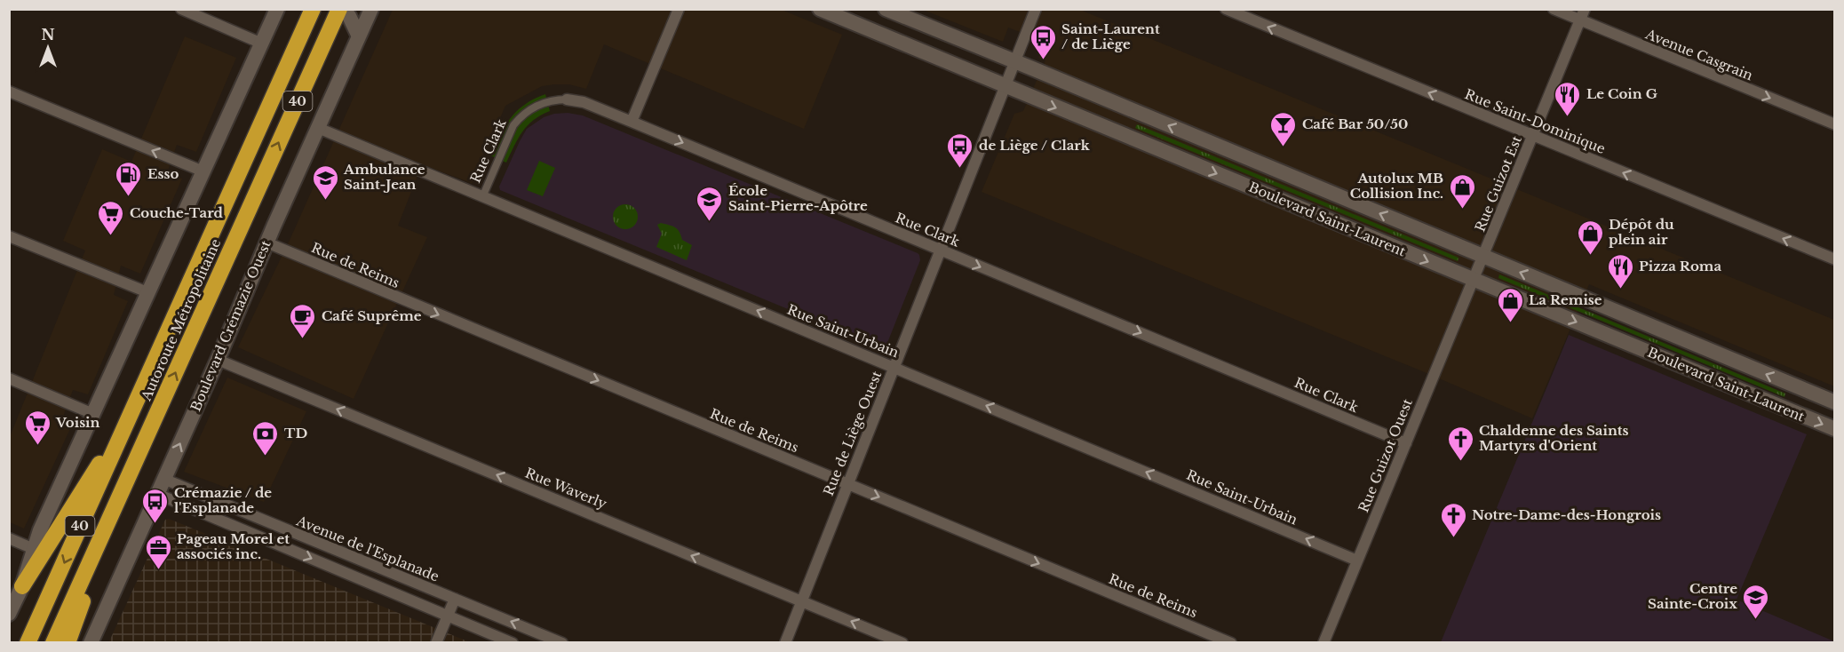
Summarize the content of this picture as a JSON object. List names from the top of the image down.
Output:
{
  "streets": {
    "highway": ["40", "Autoroute Métropolitaine"],
    "main road": ["Boulevard Saint-Laurent", "Boulevard Crémazie Ouest"],
    "street": [
      "Avenue Casgrain",
      "Rue Saint-Dominique",
      "Rue Clark",
      "Rue Guizot Est",
      "Rue de Reims",
      "Rue Saint-Urbain",
      "Rue de Liège Ouest",
      "Rue Guizot Ouest",
      "Rue Waverly",
      "Avenue de l'Esplanade"
    ]
  },
  "crossings": [
    ["Avenue Casgrain", "Rue Guizot Est"],
    ["Rue Saint-Dominique", "Rue Guizot Est"],
    ["Rue Clark", "Rue Saint-Urbain"],
    ["Rue Clark", "Rue de Liège Ouest"],
    ["Rue Clark", "Rue Guizot Ouest"],
    ["Rue Guizot Est", "Boulevard Saint-Laurent"],
    ["Rue Guizot Est", "Rue Guizot Ouest"],
    ["Boulevard Saint-Laurent", "Rue de Liège Ouest"],
    ["Boulevard Saint-Laurent", "Rue Guizot Ouest"],
    ["Rue de Reims", "Boulevard Crémazie Ouest"],
    ["Rue de Reims", "Rue de Liège Ouest"],
    ["Boulevard Crémazie Ouest", "Rue Saint-Urbain"],
    ["Boulevard Crémazie Ouest", "Rue Waverly"],
    ["Boulevard Crémazie Ouest", "Avenue de l'Esplanade"],
    ["Rue Saint-Urbain", "Rue de Liège Ouest"],
    ["Rue Saint-Urbain", "Rue Guizot Ouest"],
    ["Rue de Liège Ouest", "Rue Waverly"]
  ],
  "one_way": [
    "Avenue Casgrain",
    "Rue Saint-Dominique",
    "Rue Clark",
    "Rue de Reims",
    "Rue Saint-Urbain",
    "Rue Waverly"
  ],
  "places": {
    "bus stop": ["Saint-Laurent / de Liège", "de Liège / Clark", "Crémazie / de l'Esplanade"],
    "restaurant": ["Le Coin G", "Pizza Roma"],
    "bar": ["Café Bar 50/50"],
    "fuel station": ["Esso"],
    "school or university": ["Ambulance Saint-Jean", "École Saint-Pierre-Apôtre", "Centre Sainte-Croix"],
    "shop": ["Autolux MB Collision Inc.", "Dépôt du plein air", "La Remise"],
    "supermarket": ["Couche-Tard", "Voisin"],
    "cafe": ["Café Suprême"],
    "bank": ["TD"],
    "church": ["Chaldenne des Saints Martyrs d'Orient", "Notre-Dame-des-Hongrois"],
    "office": ["Pageau Morel et associés inc."]
  },
  "north": "top"
}
